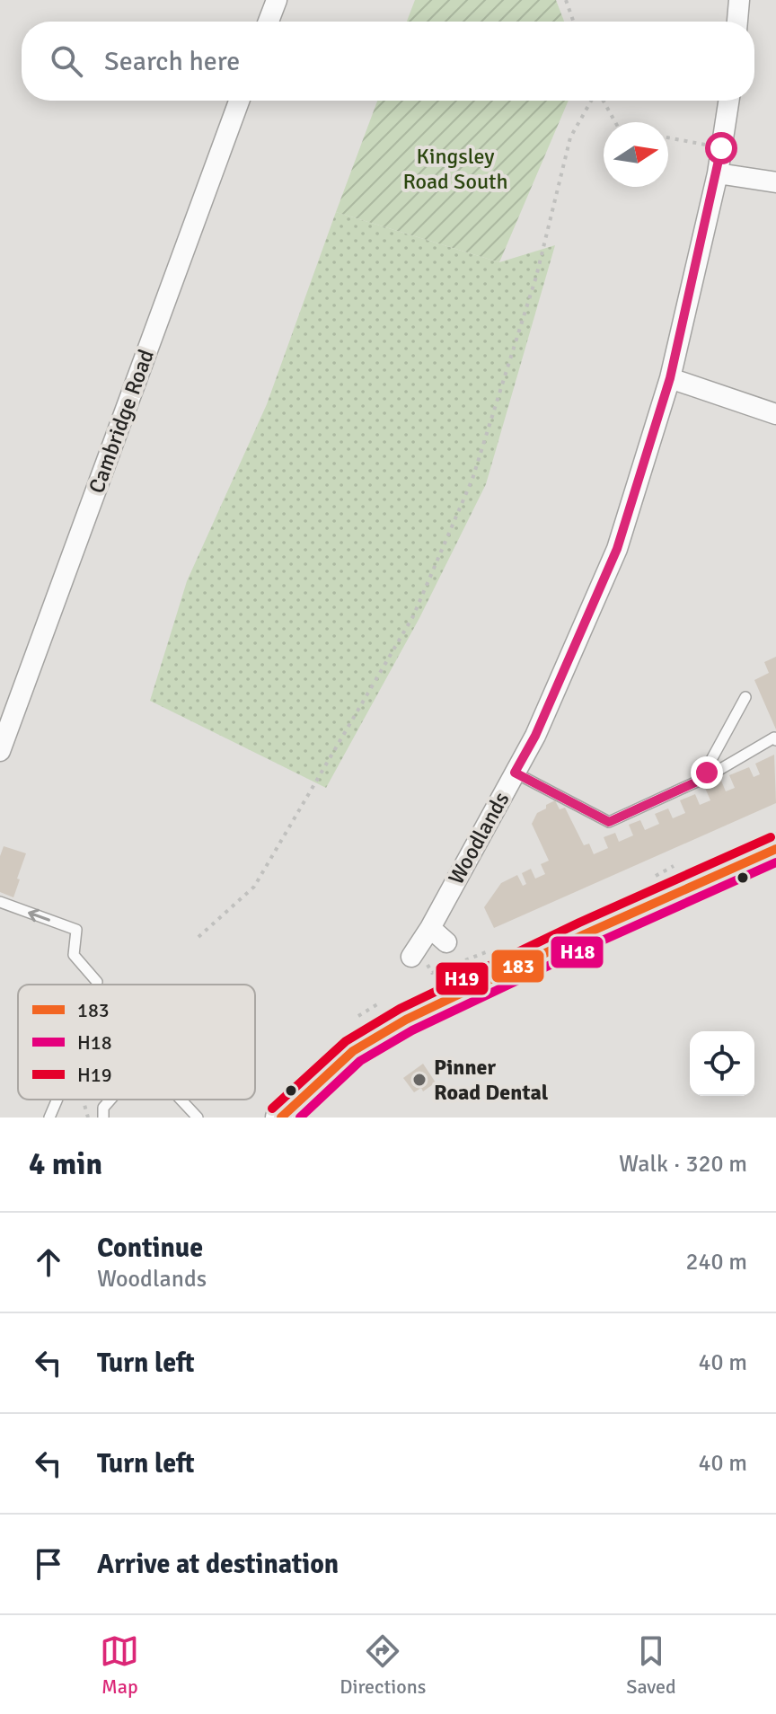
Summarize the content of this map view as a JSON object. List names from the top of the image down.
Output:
{
  "streets": {
    "street": ["Cambridge Road", "Woodlands"]
  },
  "parks": ["Kingsley Road South"],
  "places": ["Pinner Road Dental"],
  "lines": ["transit line H19", "transit line 183", "transit line H18"],
  "legend": ["183", "H18", "H19"],
  "north": "right",
  "page": {
    "search": "Search here",
    "heading": ["4 min", "Walk · 320 m"],
    "list": [
      ["Continue", "Woodlands", "240 m"],
      ["Turn left", "40 m"],
      ["Turn left", "40 m"],
      "Arrive at destination"
    ],
    "nav": ["Map", "Directions", "Saved"]
  }
}
